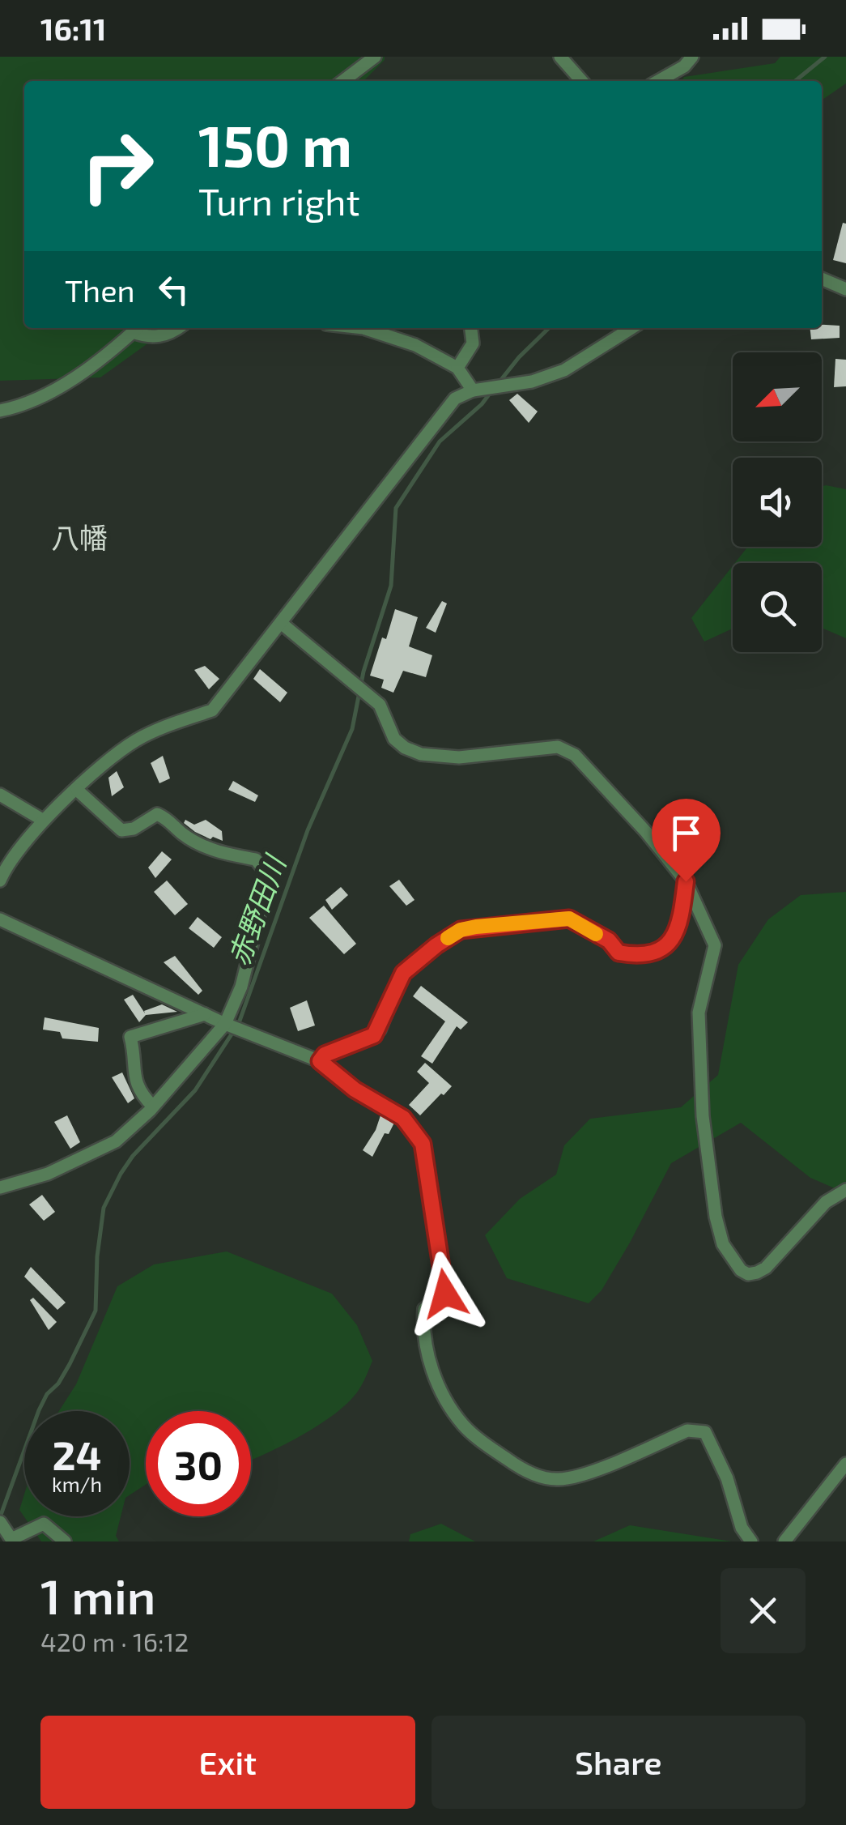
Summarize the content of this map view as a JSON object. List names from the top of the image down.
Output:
{
  "districts": ["八幡"],
  "water": ["赤野田川"],
  "north": "bottom left",
  "page": {
    "status": "16:11",
    "turn": ["150 m", "Turn right"],
    "then": "Then",
    "speed": "24 km/h",
    "limit": "30",
    "heading": ["1 min", "420 m · 16:12"],
    "buttons": ["Exit", "Share"]
  }
}
